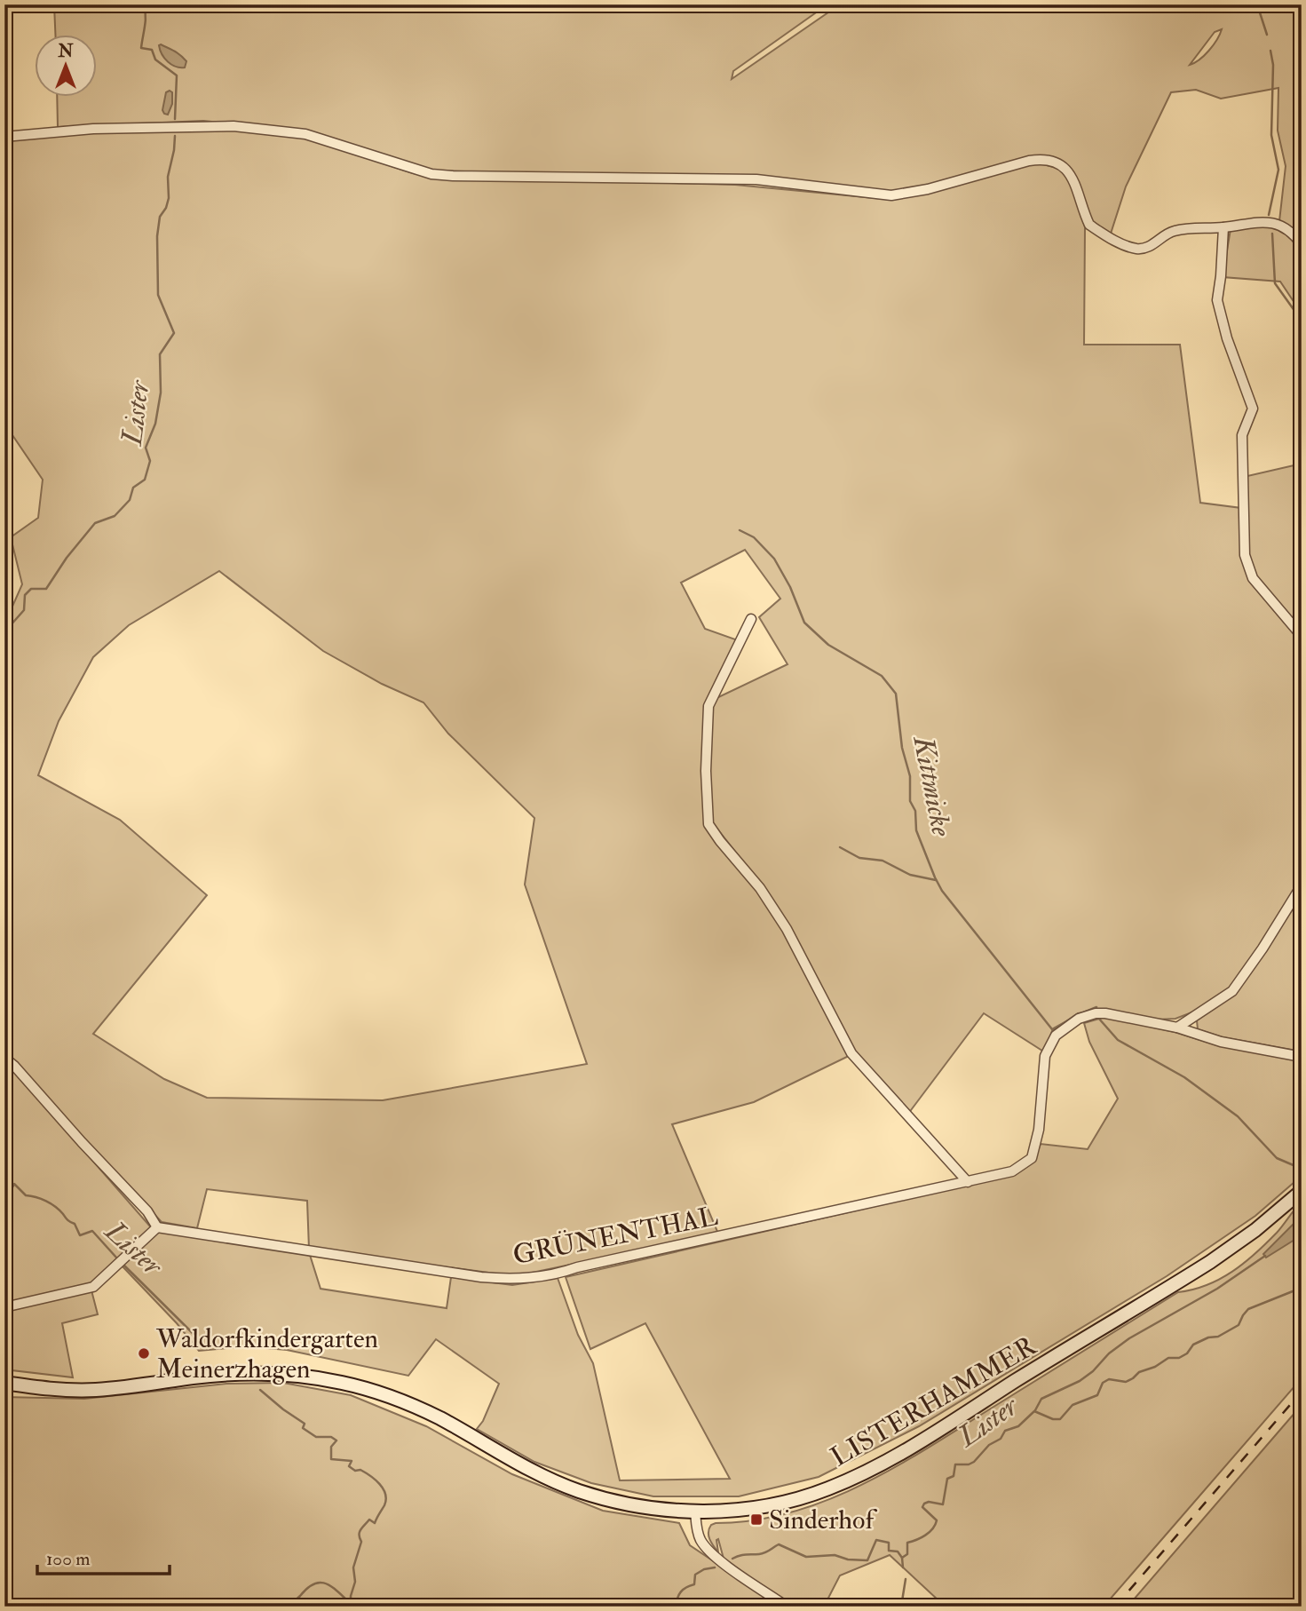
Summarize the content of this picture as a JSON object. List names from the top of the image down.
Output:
{
  "streets": {
    "main road": ["LISTERHAMMER"],
    "street": ["GRÜNENTHAL"]
  },
  "water": ["Lister", "Kittmicke"],
  "places": {
    "other": ["Waldorfkindergarten Meinerzhagen"],
    "transit": ["Sinderhof"]
  },
  "scale_bar": "100 m",
  "north": "top"
}
